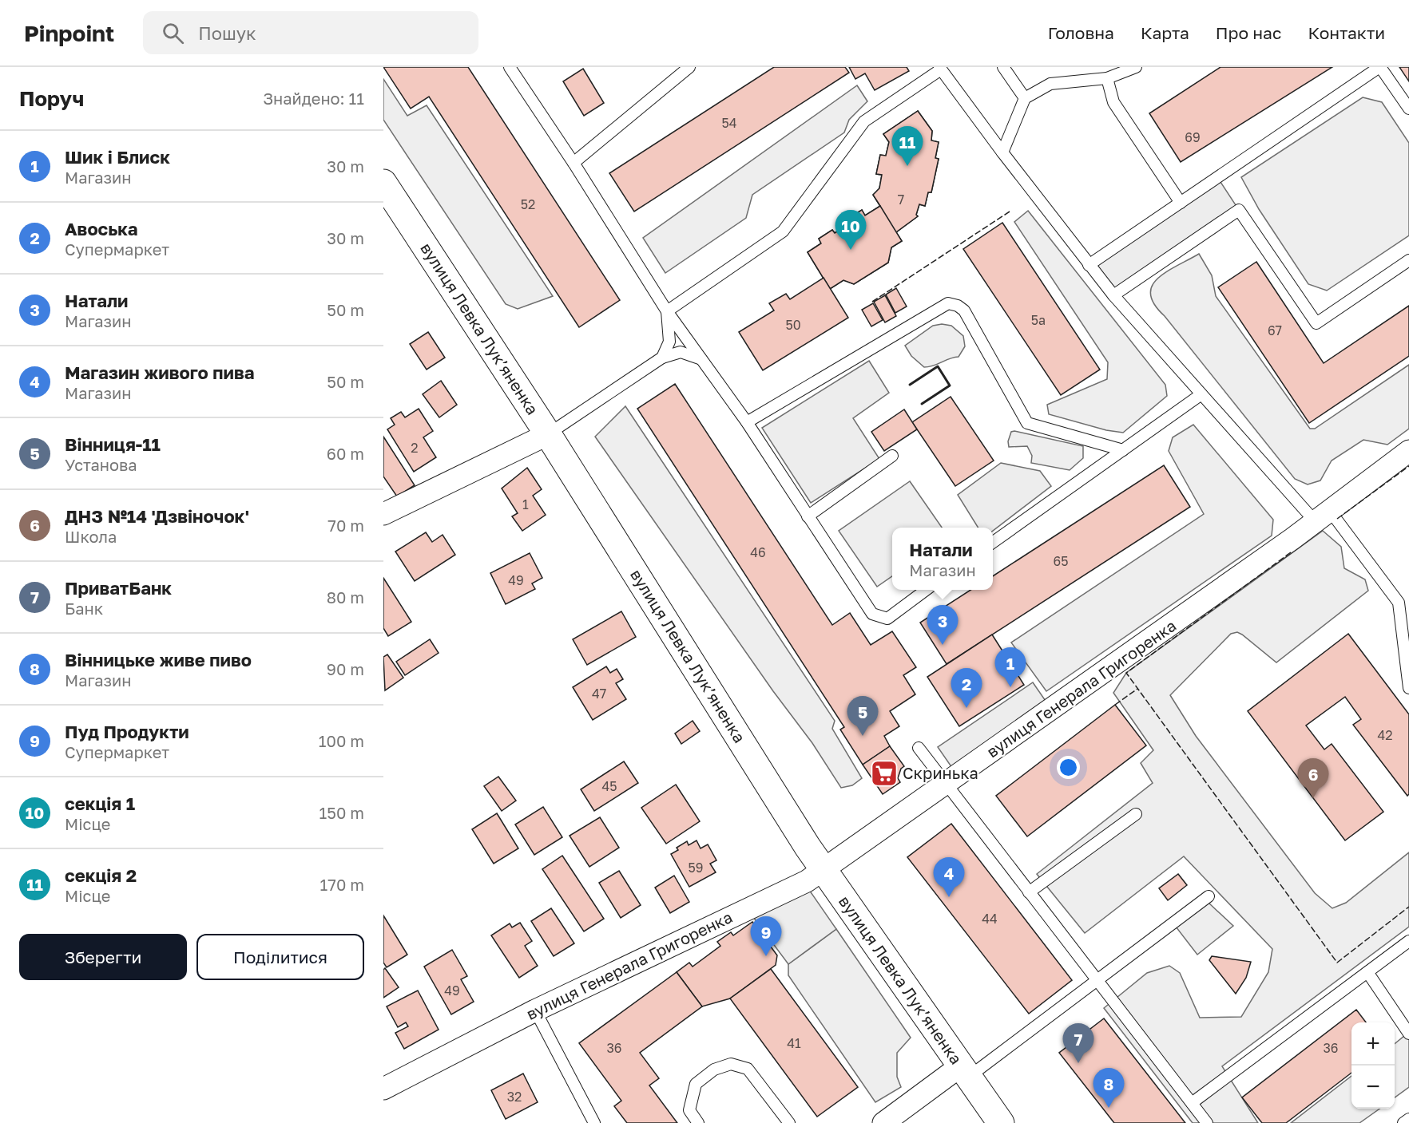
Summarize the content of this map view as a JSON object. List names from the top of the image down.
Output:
{
  "streets": {
    "main road": ["вулиця Левка Лукʼяненка"],
    "street": ["вулиця Генерала Григоренка"]
  },
  "crossings": [
    ["вулиця Левка Лукʼяненка", "вулиця Генерала Григоренка"]
  ],
  "places": {
    "supermarket": ["Скринька"]
  },
  "house_numbers": [
    "54",
    "69",
    "7",
    "52",
    "5а",
    "50",
    "67",
    "2",
    "1",
    "46",
    "65",
    "49",
    "47",
    "42",
    "45",
    "59",
    "44",
    "49",
    "41",
    "36",
    "36",
    "32"
  ],
  "page": {
    "header": "Pinpoint",
    "search": "Пошук",
    "nav": [
      "Головна",
      "Карта",
      "Про нас",
      "Контакти"
    ],
    "heading": ["Поруч", "Знайдено: 11"],
    "pins": [
      "11",
      "10",
      "3",
      "1",
      "2",
      "5",
      "6",
      "4",
      "9",
      "7",
      "8"
    ],
    "list": [
      {
        "mark": "1",
        "name": "Шик і Блиск",
        "note": "Магазин",
        "value": "30 m"
      },
      {
        "mark": "2",
        "name": "Авоська",
        "note": "Супермаркет",
        "value": "30 m"
      },
      {
        "mark": "3",
        "name": "Натали",
        "note": "Магазин",
        "value": "50 m"
      },
      {
        "mark": "4",
        "name": "Магазин живого пива",
        "note": "Магазин",
        "value": "50 m"
      },
      {
        "mark": "5",
        "name": "Вінниця-11",
        "note": "Установа",
        "value": "60 m"
      },
      {
        "mark": "6",
        "name": "ДНЗ №14 'Дзвіночок'",
        "note": "Школа",
        "value": "70 m"
      },
      {
        "mark": "7",
        "name": "ПриватБанк",
        "note": "Банк",
        "value": "80 m"
      },
      {
        "mark": "8",
        "name": "Вінницьке живе пиво",
        "note": "Магазин",
        "value": "90 m"
      },
      {
        "mark": "9",
        "name": "Пуд Продукти",
        "note": "Супермаркет",
        "value": "100 m"
      },
      {
        "mark": "10",
        "name": "секція 1",
        "note": "Місце",
        "value": "150 m"
      },
      {
        "mark": "11",
        "name": "секція 2",
        "note": "Місце",
        "value": "170 m"
      }
    ],
    "popup": ["Натали", "Магазин"],
    "buttons": ["Зберегти", "Поділитися"],
    "map_buttons": ["+", "−"]
  }
}
